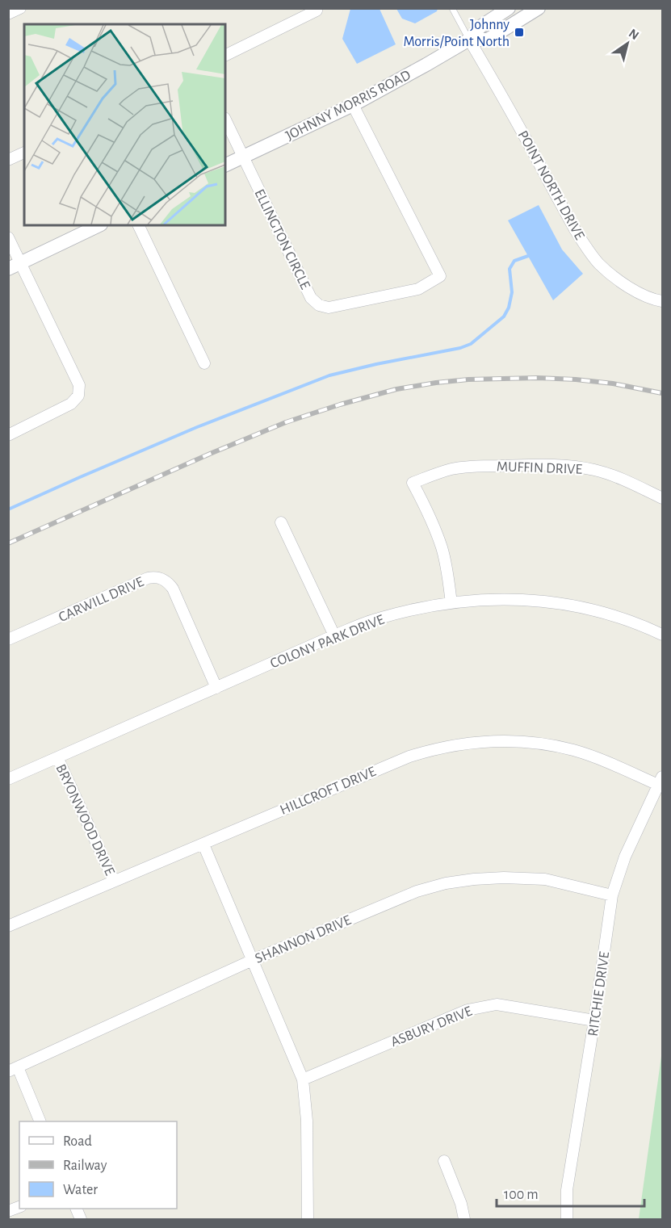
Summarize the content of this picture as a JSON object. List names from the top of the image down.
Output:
{
  "streets": {
    "street": [
      "JOHNNY MORRIS ROAD",
      "POINT NORTH DRIVE",
      "ELLINGTON CIRCLE",
      "MUFFIN DRIVE",
      "CARWILL DRIVE",
      "COLONY PARK DRIVE",
      "HILLCROFT DRIVE",
      "BRYONWOOD DRIVE",
      "SHANNON DRIVE",
      "RITCHIE DRIVE",
      "ASBURY DRIVE"
    ]
  },
  "crossings": [
    ["JOHNNY MORRIS ROAD", "POINT NORTH DRIVE"],
    ["JOHNNY MORRIS ROAD", "ELLINGTON CIRCLE"],
    ["MUFFIN DRIVE", "COLONY PARK DRIVE"],
    ["CARWILL DRIVE", "COLONY PARK DRIVE"],
    ["COLONY PARK DRIVE", "BRYONWOOD DRIVE"],
    ["HILLCROFT DRIVE", "BRYONWOOD DRIVE"],
    ["HILLCROFT DRIVE", "RITCHIE DRIVE"],
    ["SHANNON DRIVE", "RITCHIE DRIVE"],
    ["RITCHIE DRIVE", "ASBURY DRIVE"]
  ],
  "places": {
    "transit": ["Johnny Morris/Point North"]
  },
  "legend": ["Road", "Railway", "Water"],
  "scale_bar": "100 m",
  "north": "top right"
}
